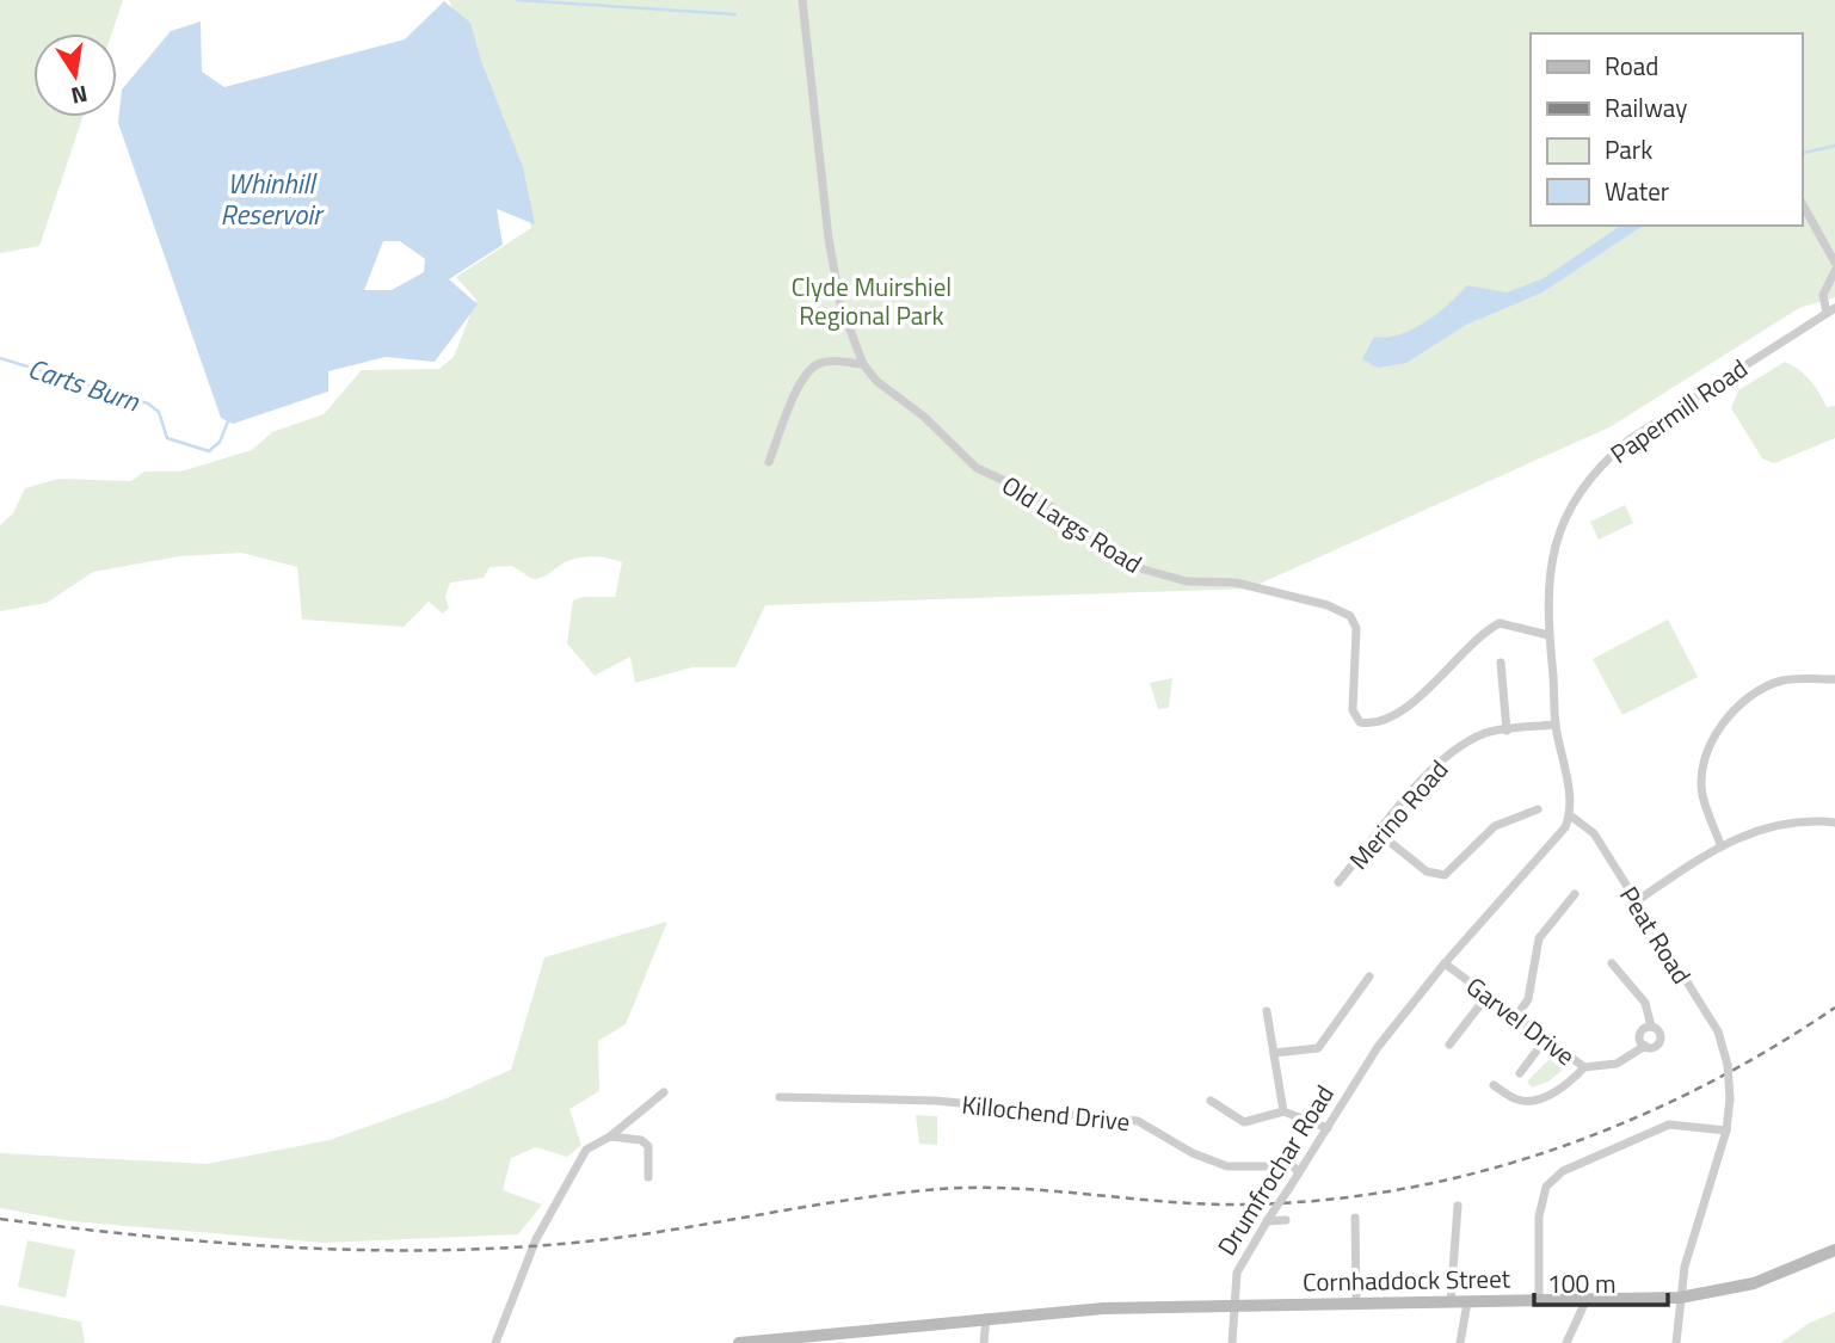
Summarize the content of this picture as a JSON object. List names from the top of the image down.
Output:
{
  "streets": {
    "main road": ["Cornhaddock Street"],
    "street": [
      "Papermill Road",
      "Old Largs Road",
      "Merino Road",
      "Peat Road",
      "Garvel Drive",
      "Killochend Drive",
      "Drumfrochar Road"
    ]
  },
  "crossings": [
    ["Papermill Road", "Old Largs Road"],
    ["Peat Road", "Drumfrochar Road"],
    ["Peat Road", "Cornhaddock Street"],
    ["Garvel Drive", "Drumfrochar Road"],
    ["Killochend Drive", "Drumfrochar Road"],
    ["Drumfrochar Road", "Cornhaddock Street"]
  ],
  "water": ["Whinhill Reservoir", "Carts Burn"],
  "parks": ["Clyde Muirshiel Regional Park"],
  "legend": [
    "Road",
    "Railway",
    "Park",
    "Water"
  ],
  "scale_bar": "100 m",
  "north": "bottom"
}
